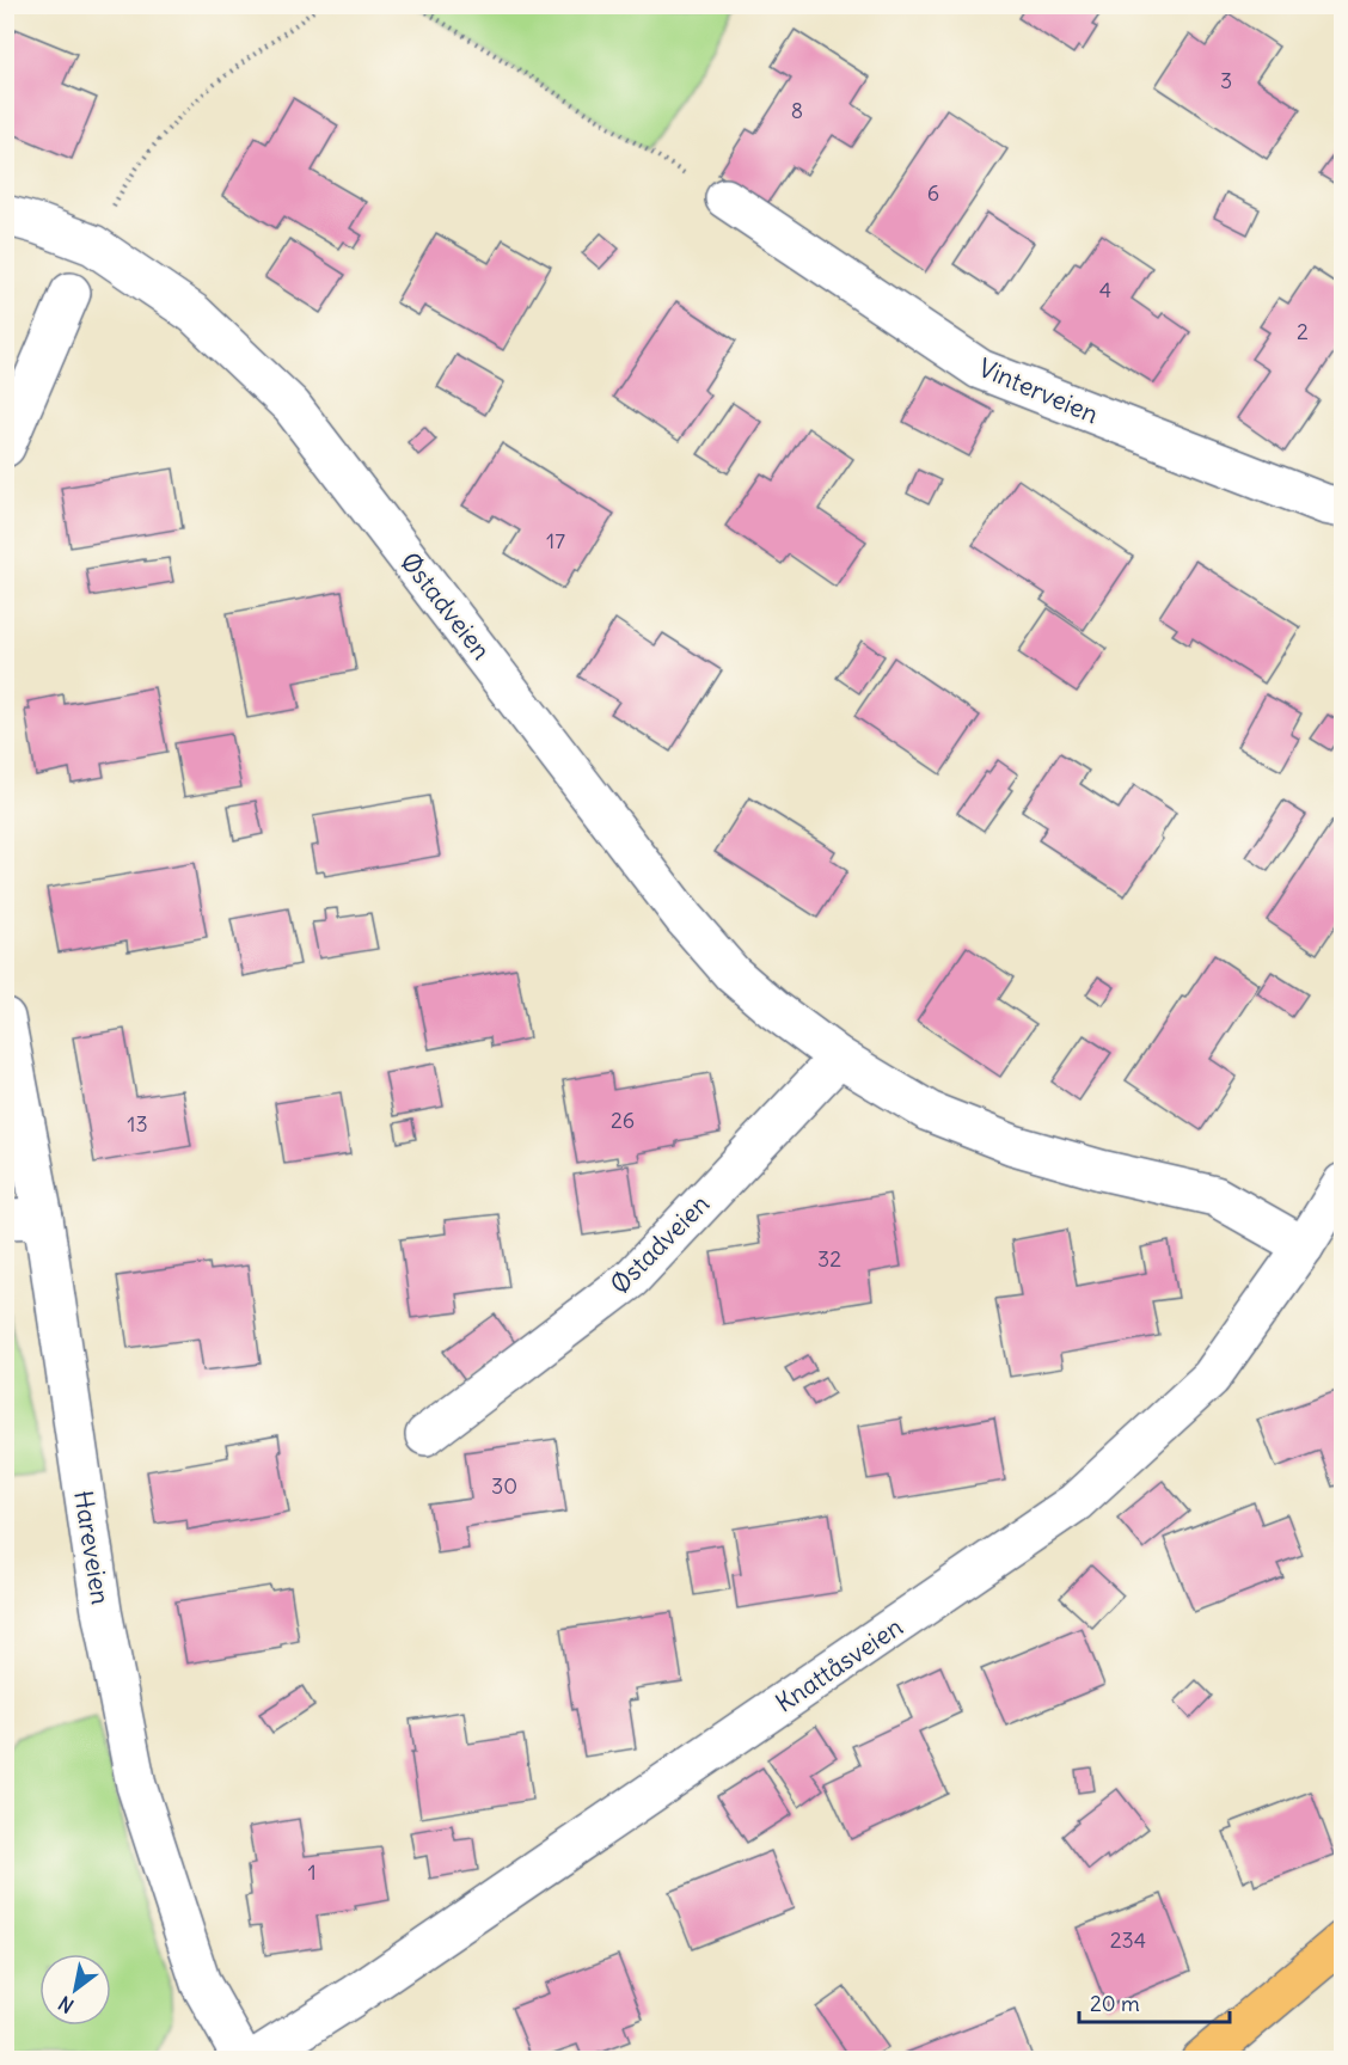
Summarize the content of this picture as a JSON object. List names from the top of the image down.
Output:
{
  "streets": {
    "street": [
      "Vinterveien",
      "Østadveien",
      "Hareveien",
      "Knattåsveien"
    ]
  },
  "crossings": [
    ["Østadveien", "Knattåsveien"]
  ],
  "house_numbers": [
    "3",
    "8",
    "6",
    "4",
    "2",
    "17",
    "26",
    "13",
    "32",
    "30",
    "1",
    "234"
  ],
  "scale_bar": "20 m",
  "north": "bottom left"
}
